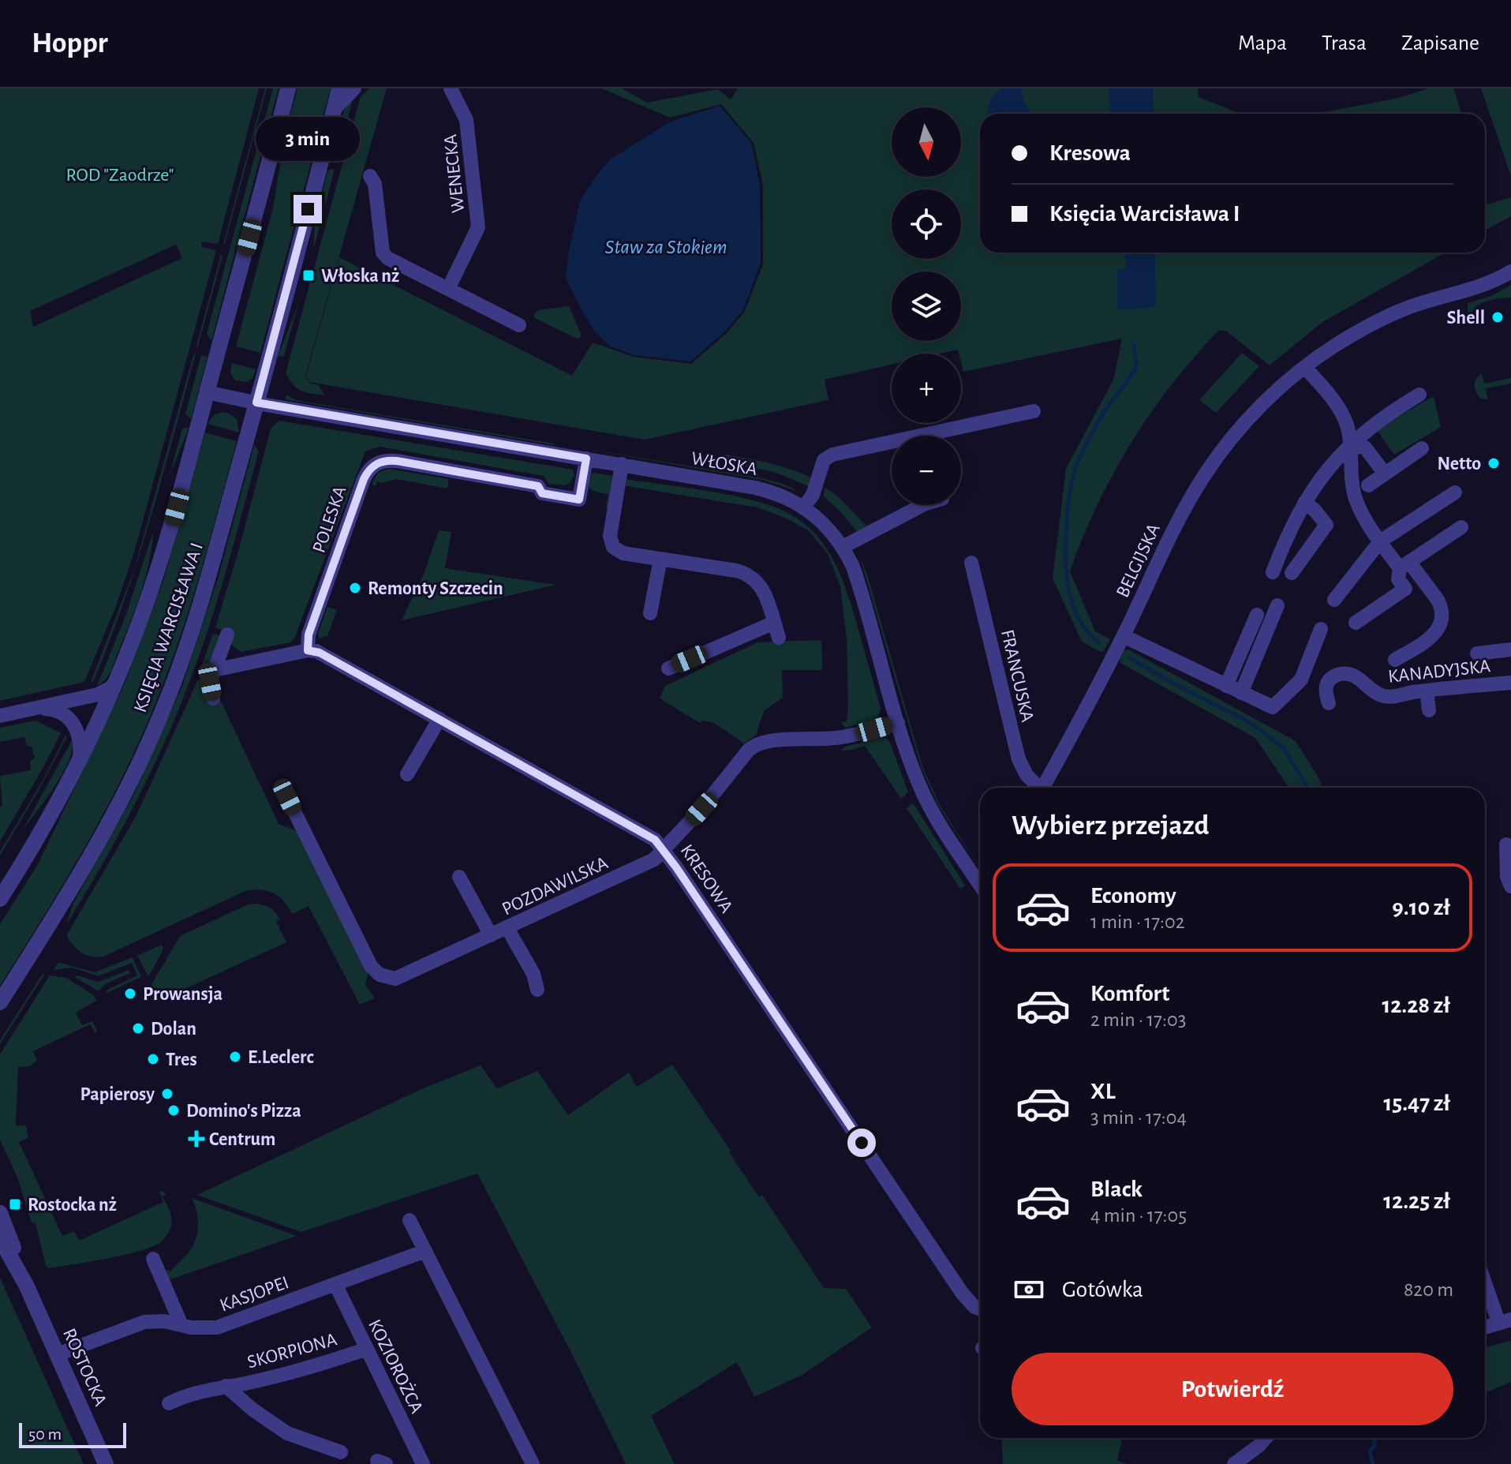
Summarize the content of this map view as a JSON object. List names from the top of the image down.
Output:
{
  "streets": {
    "street": [
      "WENECKA",
      "WŁOSKA",
      "POLESKA",
      "BELGIJSKA",
      "KSIĘCIA WARCISŁAWA I",
      "KANADYJSKA",
      "FRANCUSKA",
      "KRESOWA",
      "POZDAWILSKA",
      "KASJOPEI",
      "SKORPIONA",
      "KOZIOROŻCA",
      "ROSTOCKA"
    ]
  },
  "crossings": [
    ["WŁOSKA", "POLESKA"],
    ["WŁOSKA", "KSIĘCIA WARCISŁAWA I"],
    ["WŁOSKA", "POZDAWILSKA"],
    ["POLESKA", "KRESOWA"],
    ["KRESOWA", "POZDAWILSKA"],
    ["KASJOPEI", "KOZIOROŻCA"],
    ["KASJOPEI", "ROSTOCKA"],
    ["SKORPIONA", "KOZIOROŻCA"]
  ],
  "water": ["Staw za Stokiem"],
  "parks": ["ROD \"Zaodrze\""],
  "places": {
    "transit": ["Włoska nż", "Rostocka nż"],
    "other": [
      "Shell",
      "Netto",
      "Remonty Szczecin",
      "Prowansja",
      "Dolan",
      "E.Leclerc",
      "Tres",
      "Papierosy",
      "Domino's Pizza"
    ],
    "health": ["Centrum"]
  },
  "scale_bar": "50 m",
  "north": "bottom",
  "page": {
    "header": "Hoppr",
    "nav": ["Mapa", "Trasa", "Zapisane"],
    "map_buttons": ["+", "−"],
    "banner": ["Kresowa", "Księcia Warcisława I"],
    "bubble": "3 min",
    "heading": "Wybierz przejazd",
    "list": [
      {
        "name": "Economy",
        "note": "1 min · 17:02",
        "value": "9.10 zł"
      },
      {
        "name": "Komfort",
        "note": "2 min · 17:03",
        "value": "12.28 zł"
      },
      {
        "name": "XL",
        "note": "3 min · 17:04",
        "value": "15.47 zł"
      },
      {
        "name": "Black",
        "note": "4 min · 17:05",
        "value": "12.25 zł"
      }
    ],
    "pay": ["Gotówka", "820 m"],
    "buttons": "Potwierdź",
    "scale": "50 m"
  }
}
